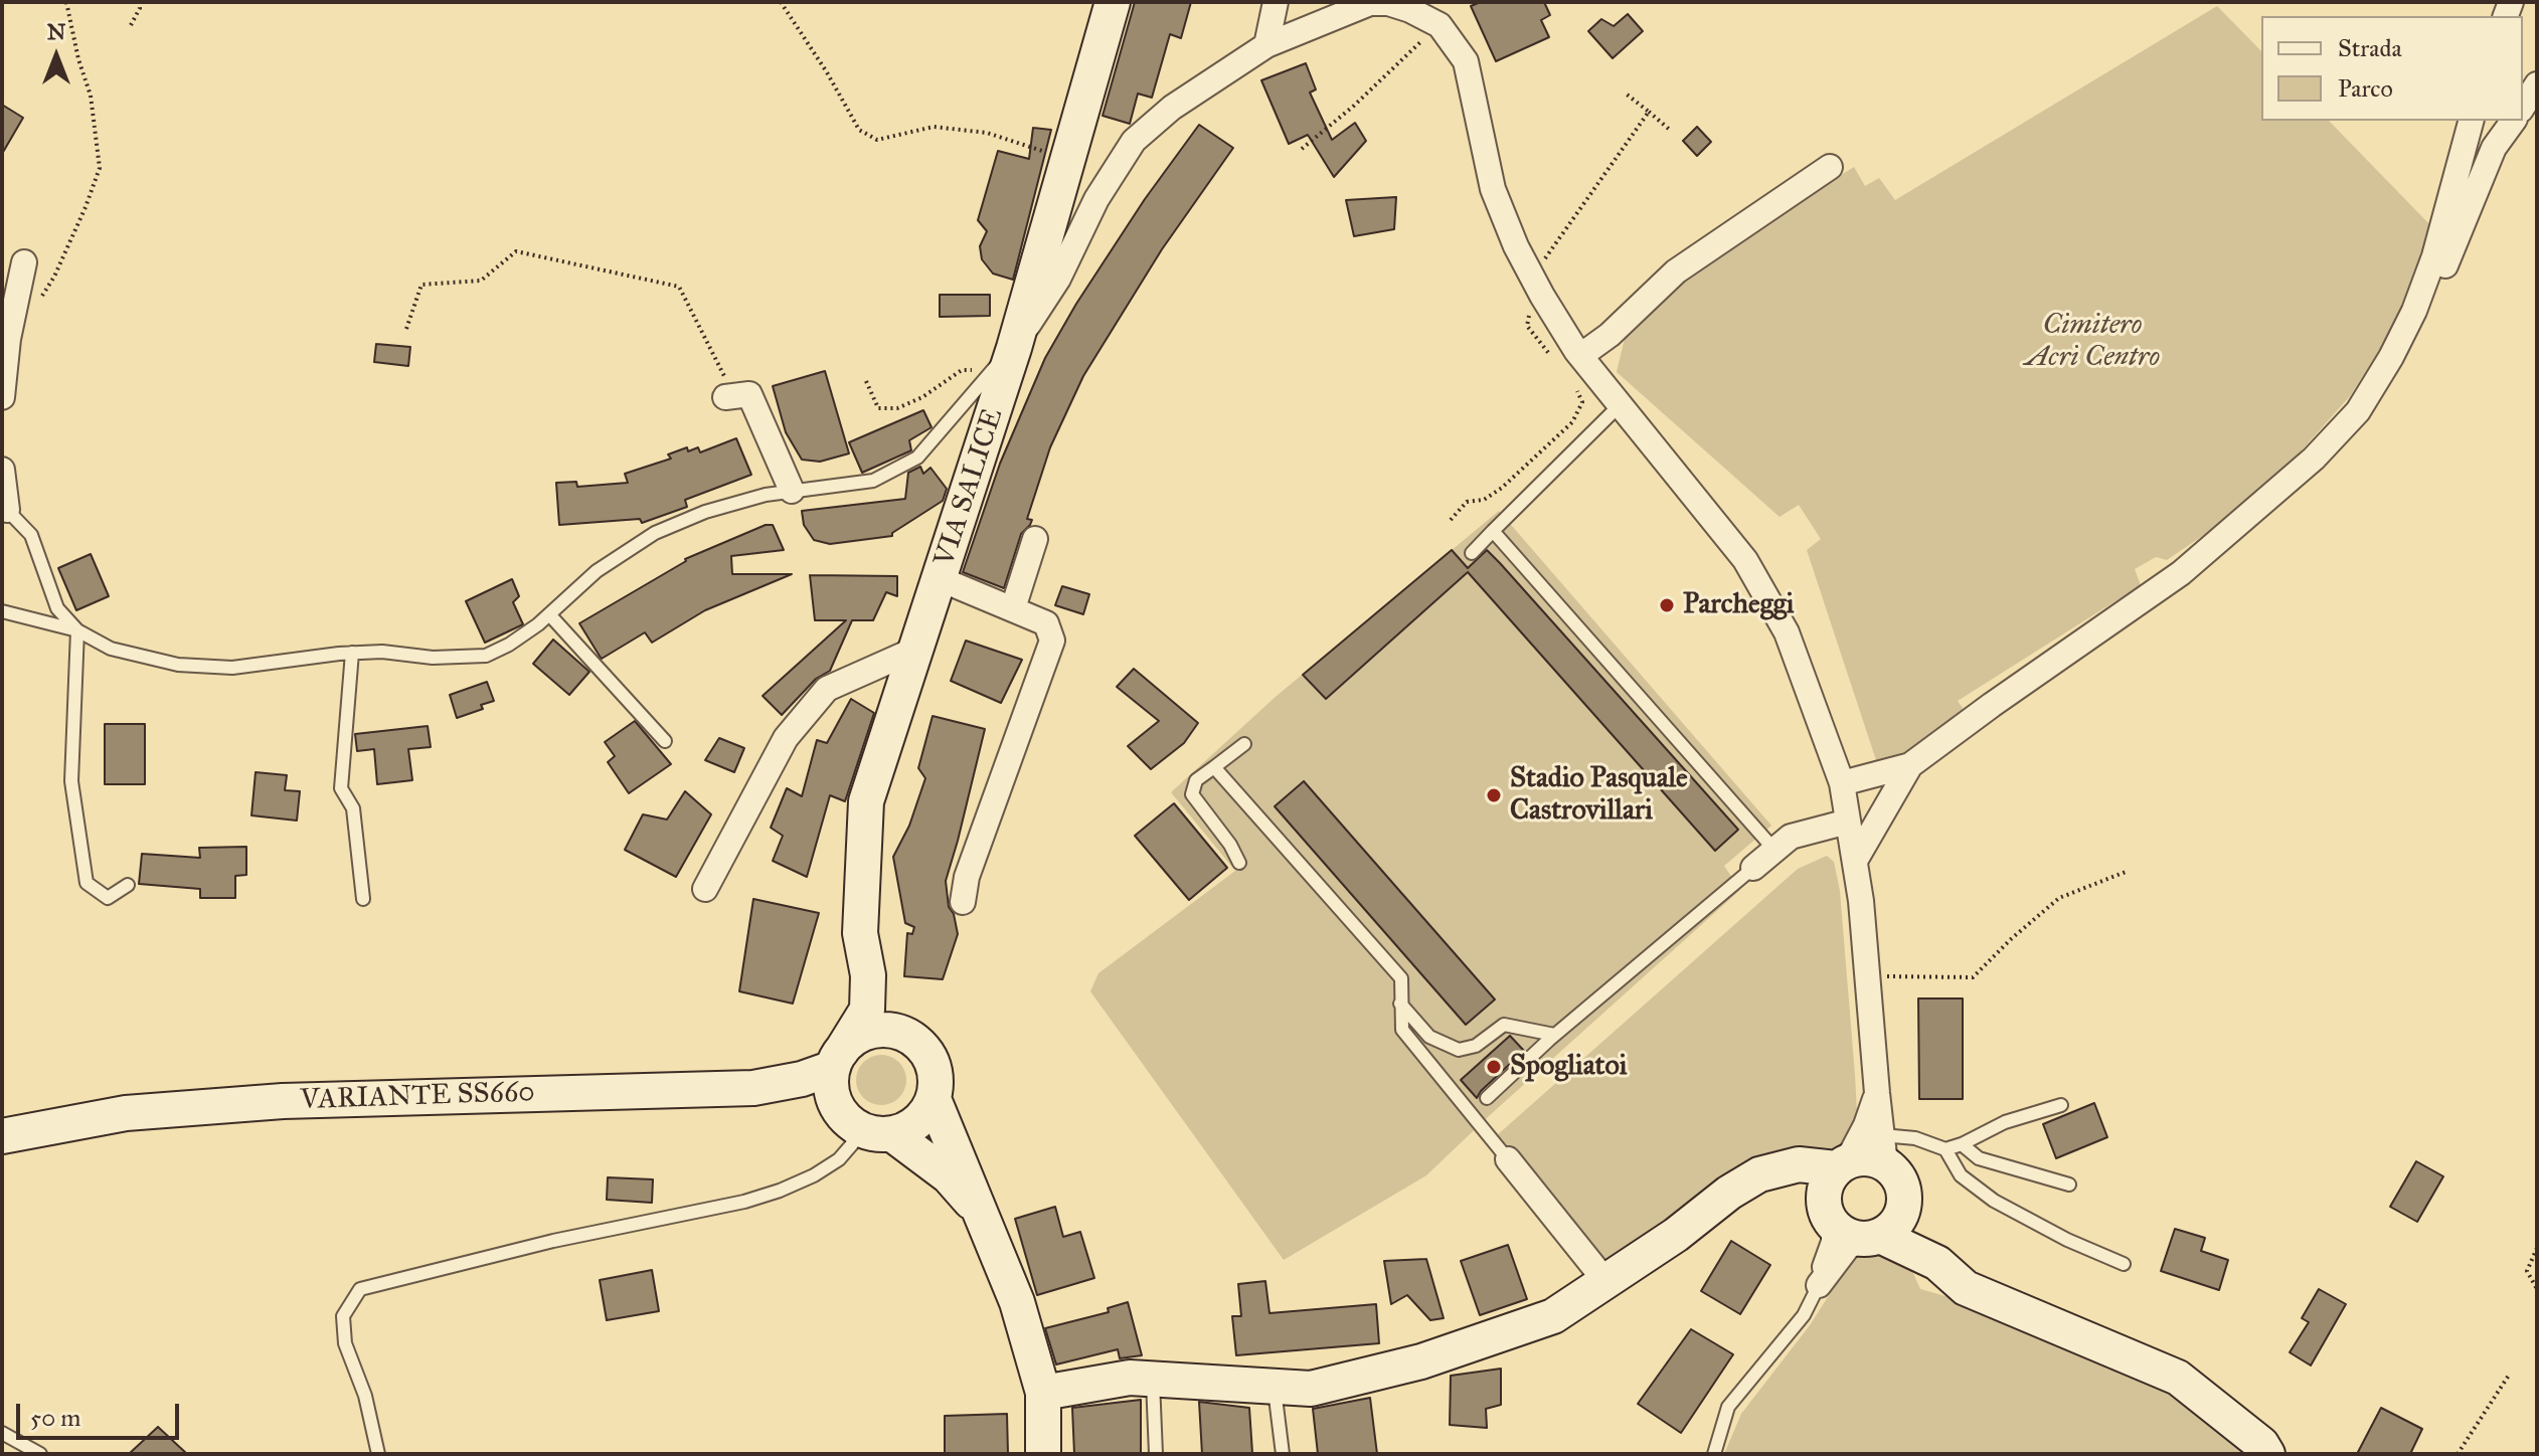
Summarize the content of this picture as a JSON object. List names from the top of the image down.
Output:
{
  "streets": {
    "main road": ["VIA SALICE", "VARIANTE SS660"]
  },
  "parks": ["Cimitero Acri Centro"],
  "places": ["Parcheggi", "Stadio Pasquale Castrovillari", "Spogliatoi"],
  "legend": ["Strada", "Parco"],
  "scale_bar": "50 m",
  "north": "top"
}
